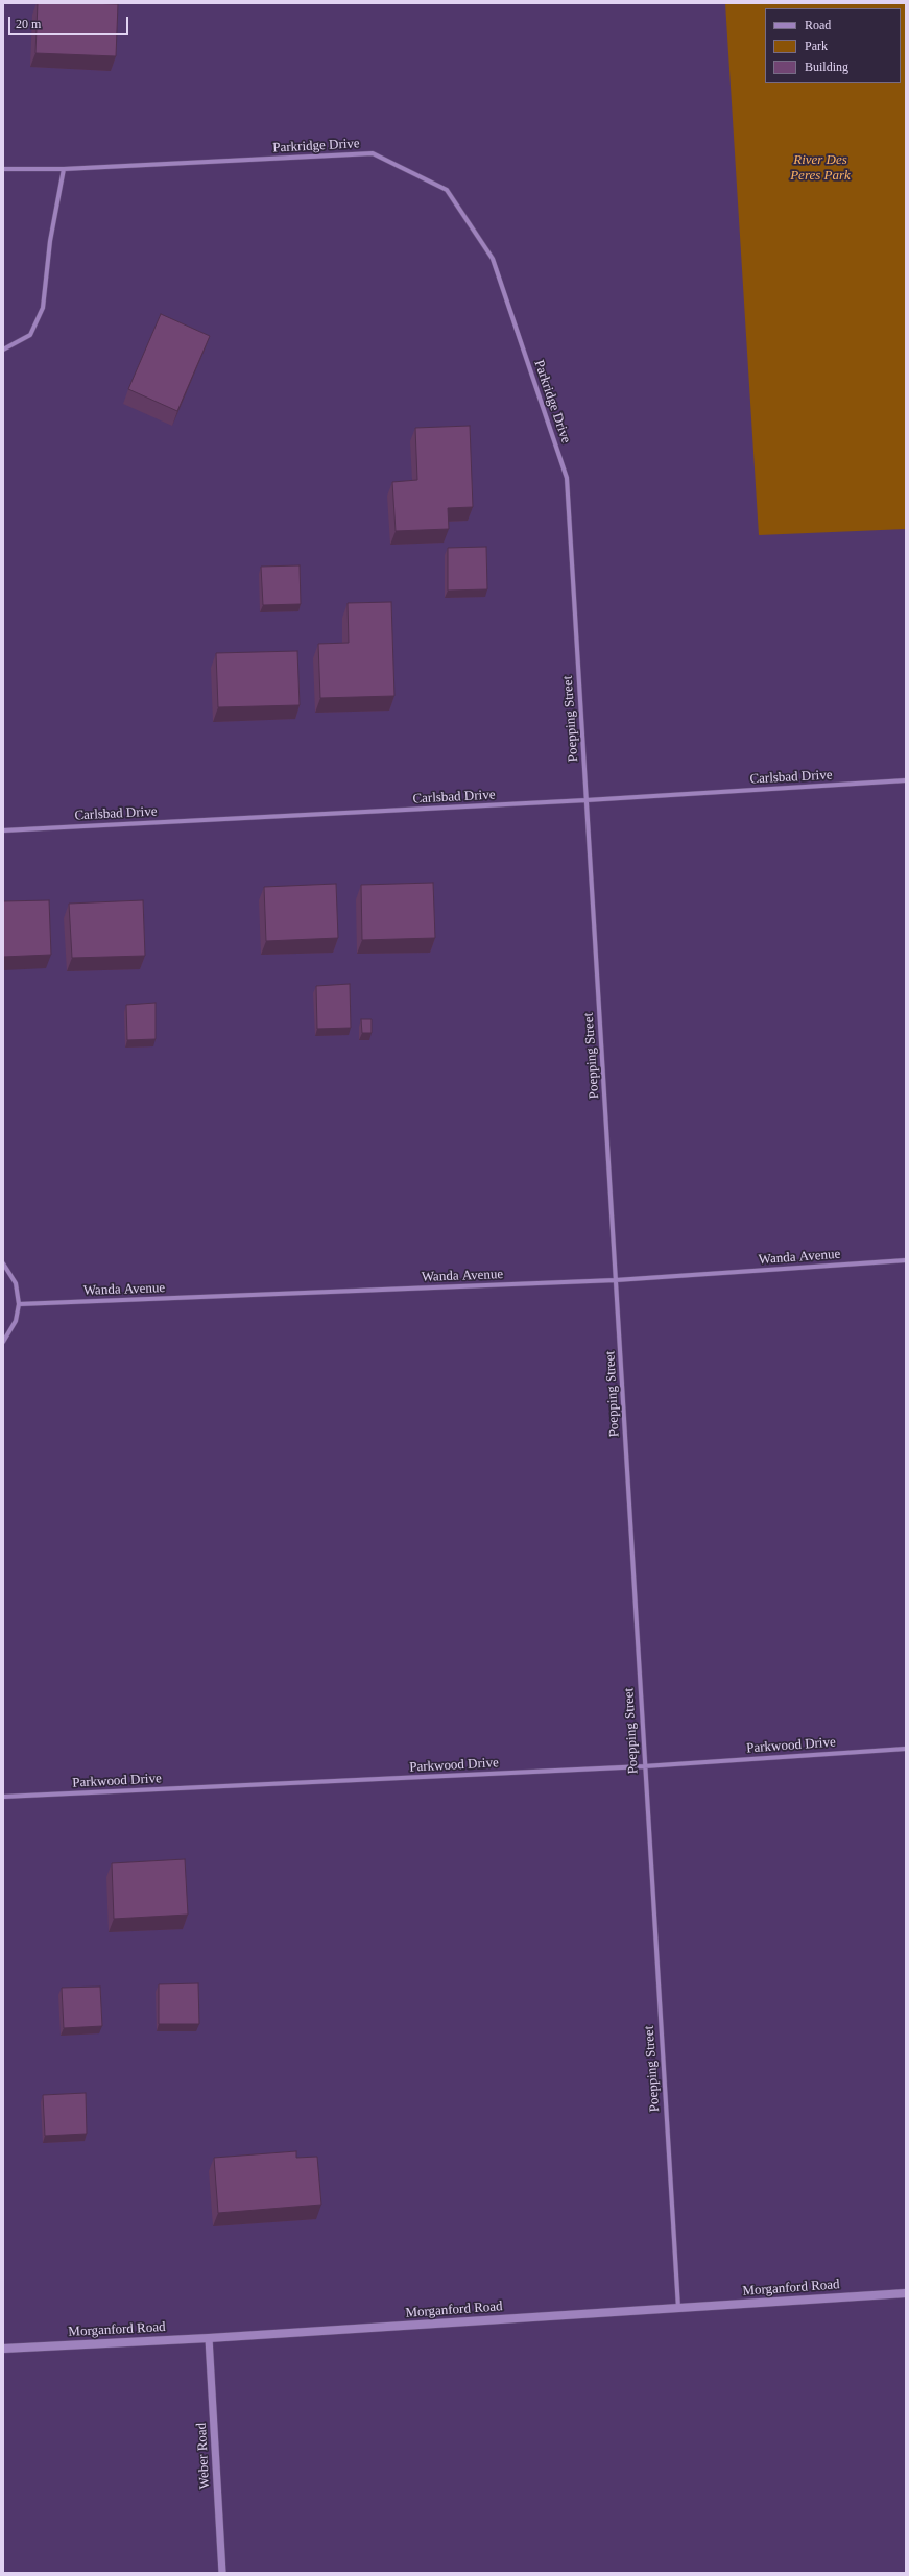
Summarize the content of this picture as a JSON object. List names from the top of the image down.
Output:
{
  "streets": {
    "main road": ["Morganford Road"],
    "street": [
      "Parkridge Drive",
      "Poepping Street",
      "Carlsbad Drive",
      "Wanda Avenue",
      "Parkwood Drive",
      "Weber Road"
    ]
  },
  "crossings": [
    ["Parkridge Drive", "Poepping Street"],
    ["Poepping Street", "Carlsbad Drive"],
    ["Poepping Street", "Wanda Avenue"],
    ["Poepping Street", "Parkwood Drive"],
    ["Poepping Street", "Morganford Road"],
    ["Morganford Road", "Weber Road"]
  ],
  "parks": ["River Des Peres Park"],
  "legend": ["Road", "Park", "Building"],
  "scale_bar": "20 m"
}
